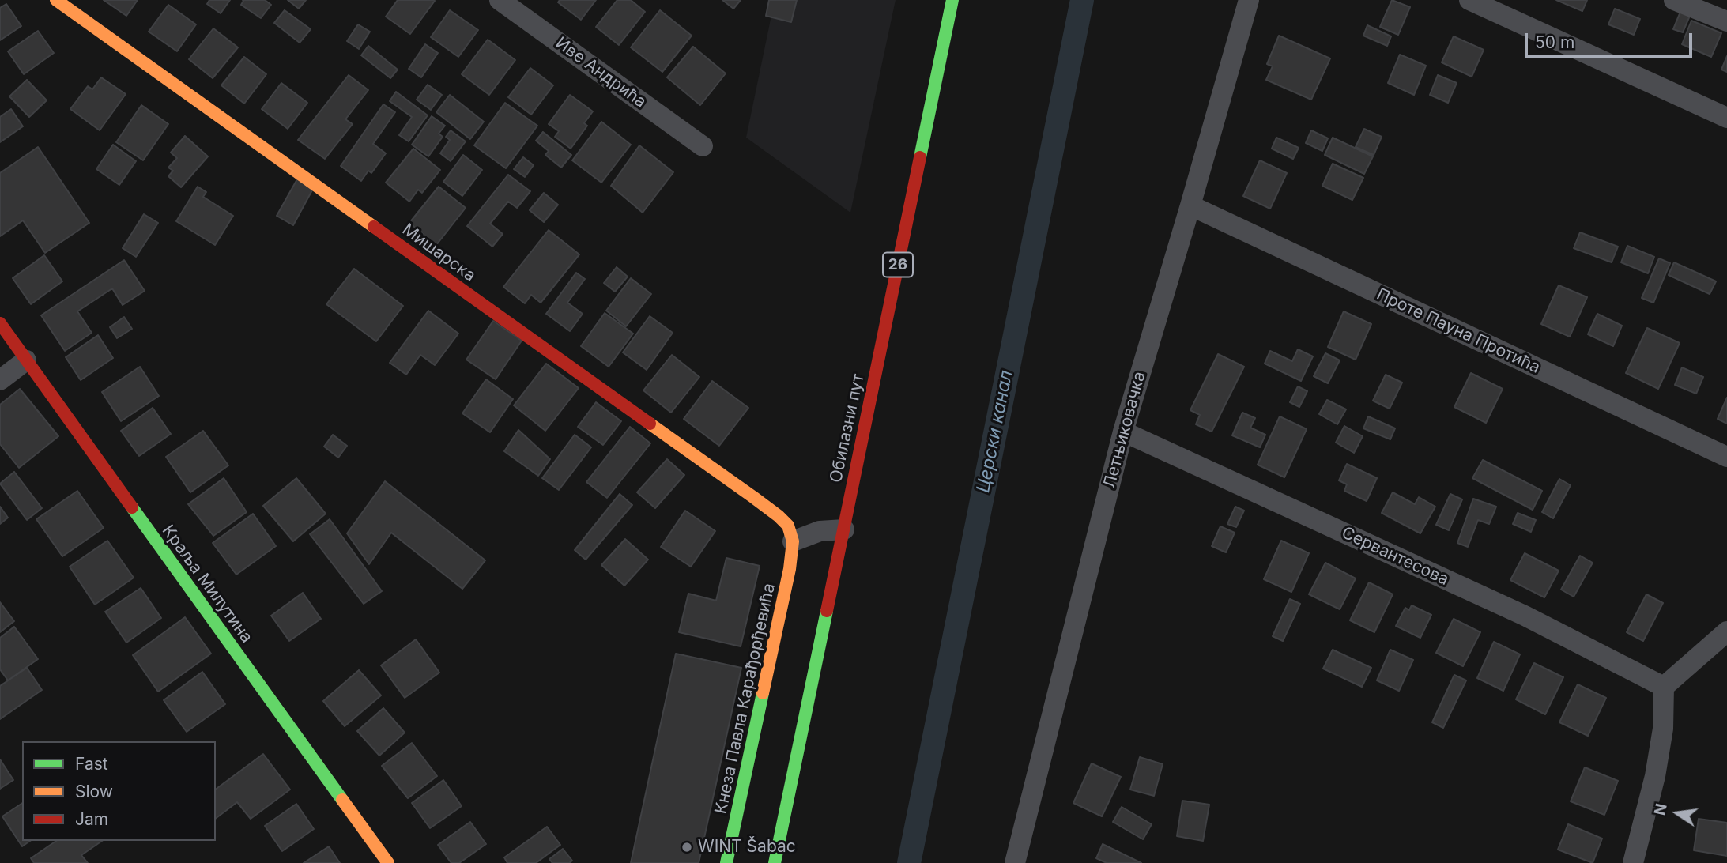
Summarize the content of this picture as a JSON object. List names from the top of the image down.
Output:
{
  "streets": {
    "main road": [
      "Мишарска",
      "26",
      "Обилазни пут",
      "Краља Милутина",
      "Кнеза Павла Карађорђевића"
    ],
    "street": [
      "Иве Андрића",
      "Проте Пауна Протића",
      "Летњиковачка",
      "Сервантесова"
    ]
  },
  "crossings": [
    ["Мишарска", "Кнеза Павла Карађорђевића"],
    ["Проте Пауна Протића", "Летњиковачка"],
    ["Летњиковачка", "Сервантесова"]
  ],
  "water": ["Церски канал"],
  "places": ["WINT Šabac"],
  "legend": ["Fast", "Slow", "Jam"],
  "scale_bar": "50 m",
  "north": "left"
}
